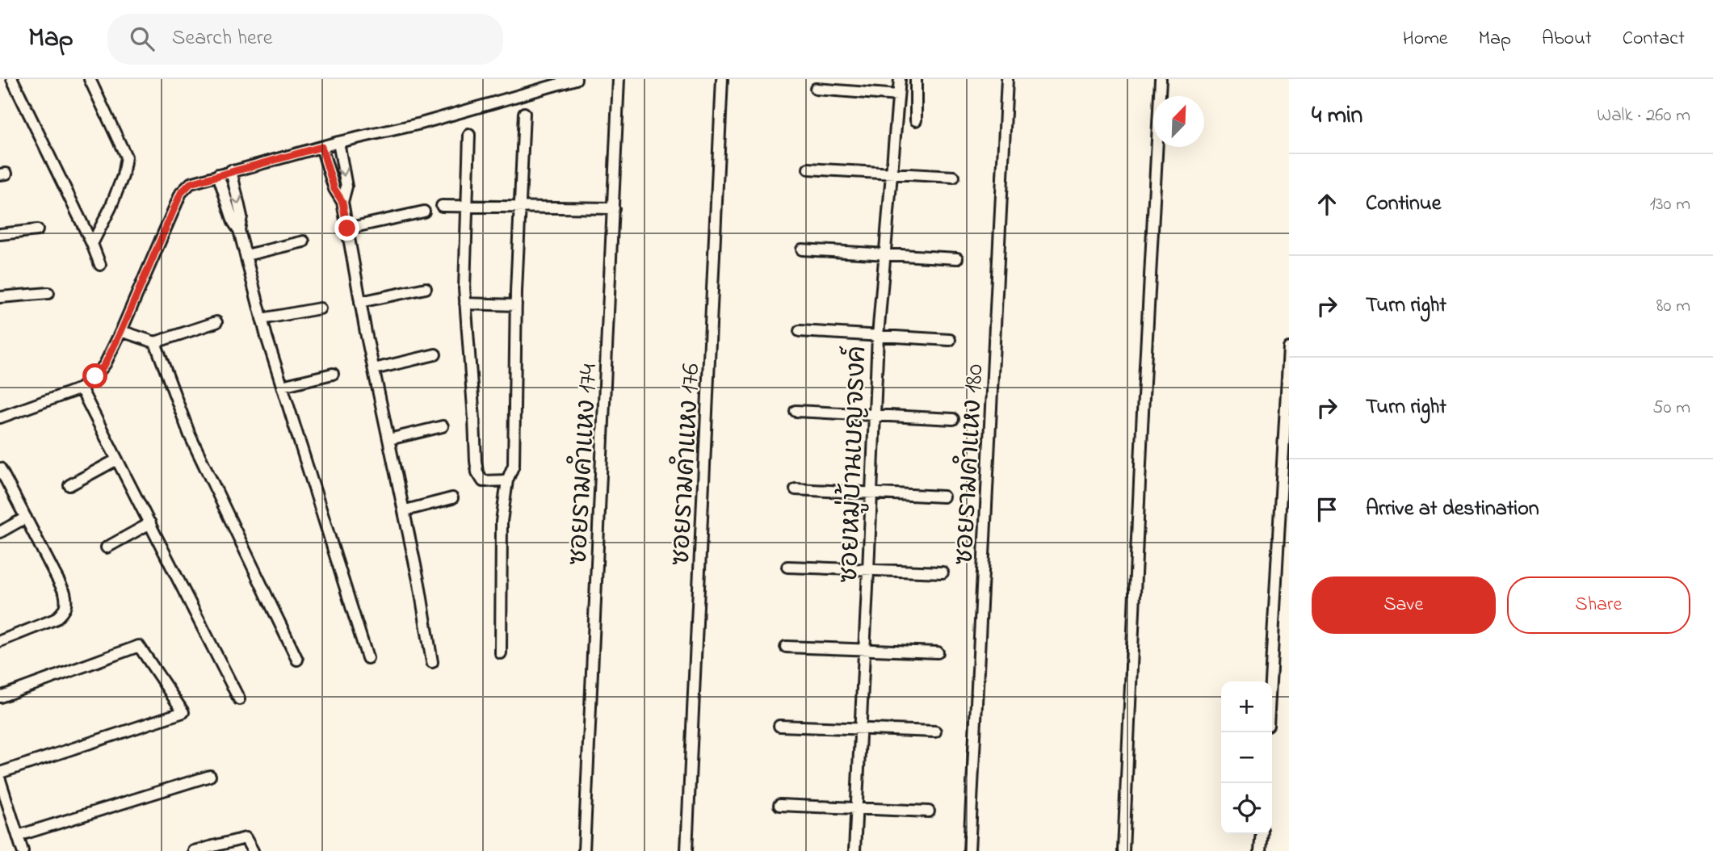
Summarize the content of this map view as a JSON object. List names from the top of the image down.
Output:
{
  "streets": {
    "street": [
      "ซอยรามคำแหง 174",
      "ซอยรามคำแหง 176",
      "ซอยหมู่บ้านเบญจรงค์",
      "ซอยรามคำแหง 180"
    ]
  },
  "north": "top right",
  "page": {
    "header": "Map",
    "search": "Search here",
    "nav": [
      "Home",
      "Map",
      "About",
      "Contact"
    ],
    "heading": ["4 min", "Walk · 260 m"],
    "list": [
      ["Continue", "130 m"],
      ["Turn right", "80 m"],
      ["Turn right", "50 m"],
      "Arrive at destination"
    ],
    "buttons": ["Save", "Share"],
    "map_buttons": ["+", "−"]
  }
}
